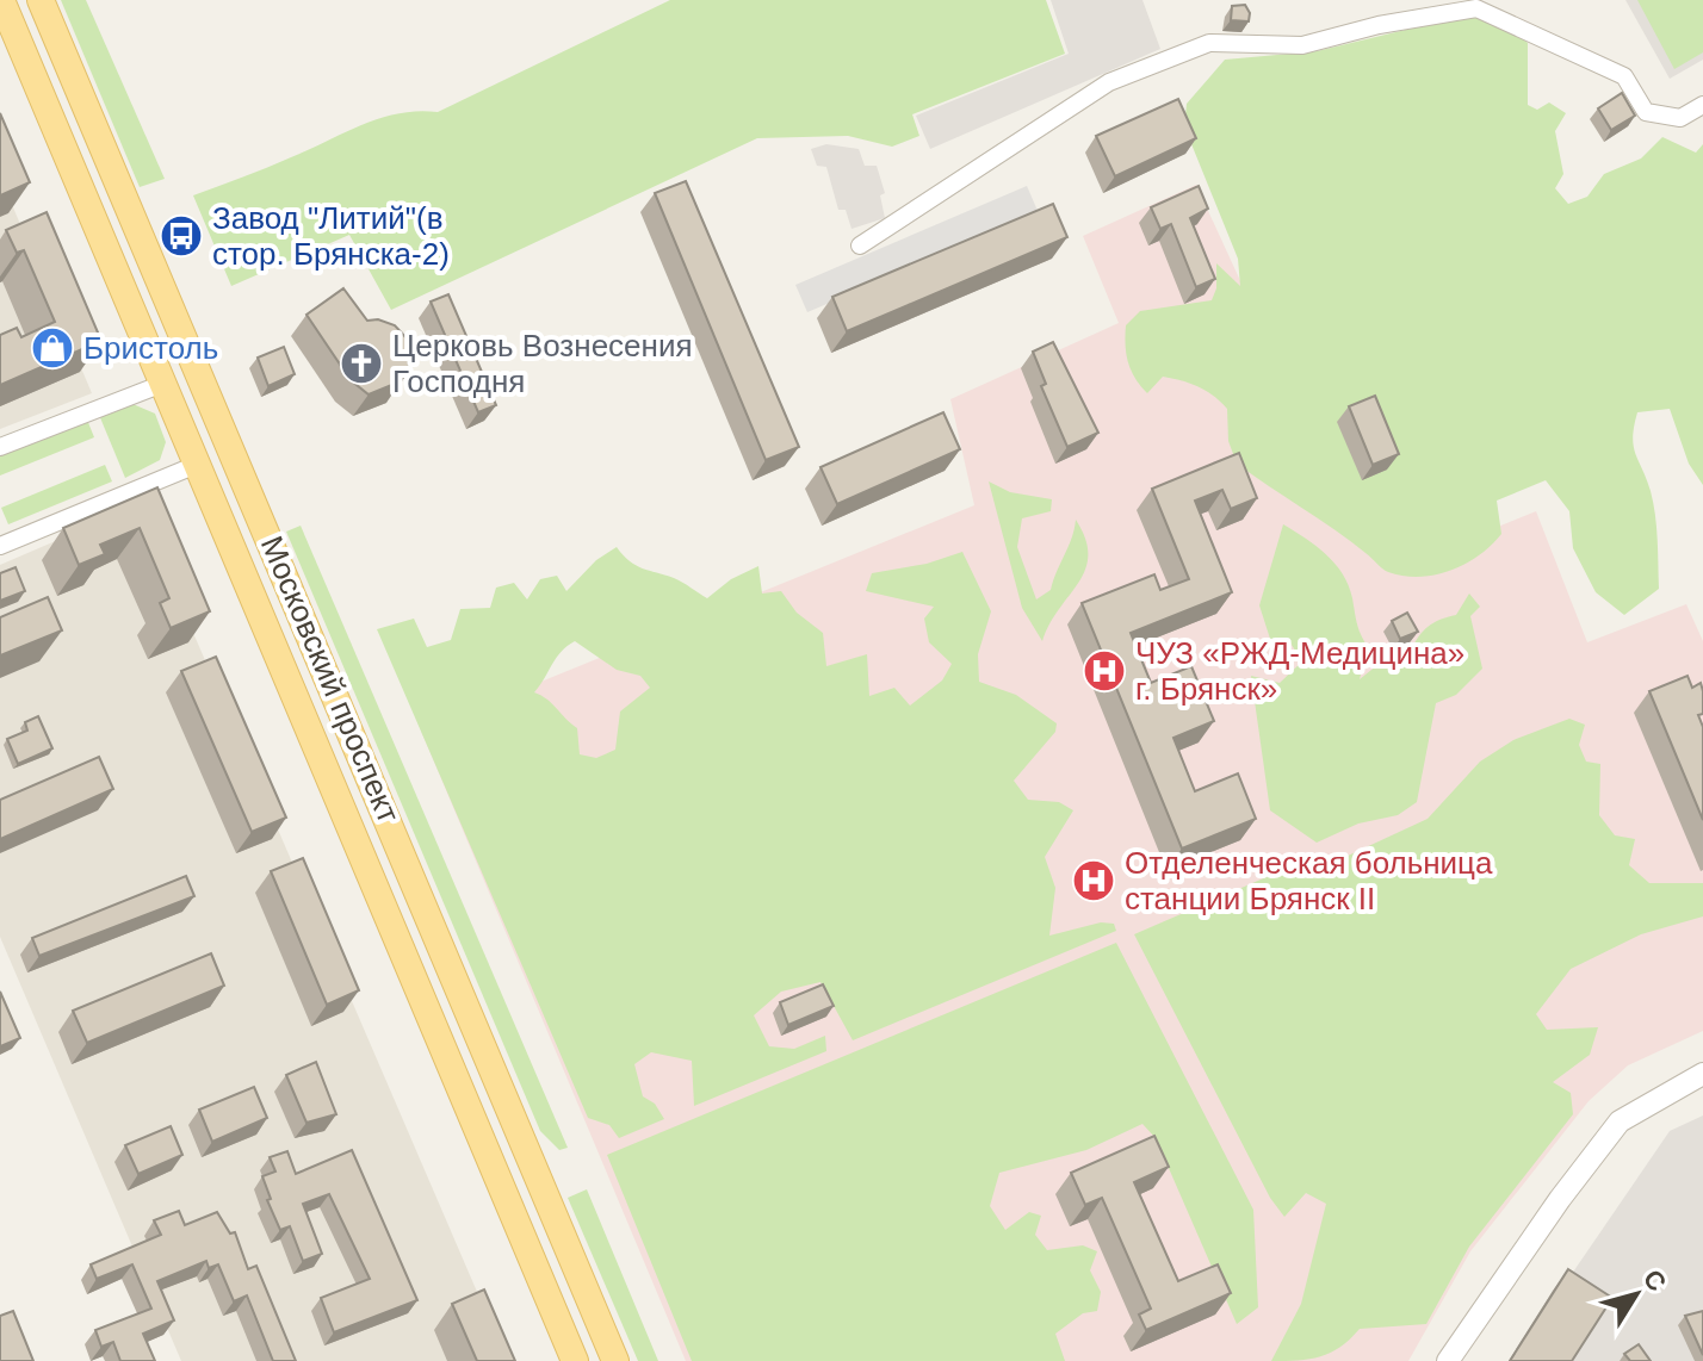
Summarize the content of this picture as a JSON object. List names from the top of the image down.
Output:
{
  "streets": {
    "main road": ["Московский проспект"]
  },
  "places": {
    "bus stop": ["Завод \"Литий\"(в стор. Брянска-2)"],
    "shop": ["Бристоль"],
    "church": ["Церковь Вознесения Господня"],
    "hospital": ["ЧУЗ «РЖД-Медицина» г. Брянск»", "Отделенческая больница станции Брянск II"]
  },
  "north": "top right"
}
